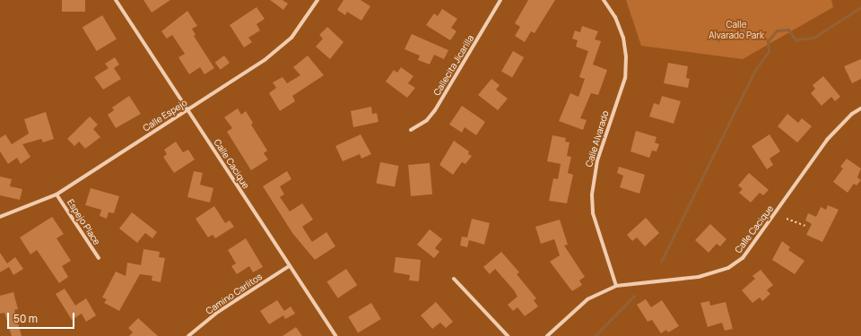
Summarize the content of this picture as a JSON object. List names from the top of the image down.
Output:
{
  "streets": {
    "street": [
      "Callecita Jicarilla",
      "Calle Espejo",
      "Calle Alvarado",
      "Calle Cacique",
      "Espejo Place",
      "Camino Carlitos"
    ]
  },
  "crossings": [
    ["Calle Espejo", "Calle Cacique"],
    ["Calle Espejo", "Espejo Place"],
    ["Calle Alvarado", "Calle Cacique"],
    ["Calle Cacique", "Camino Carlitos"]
  ],
  "parks": ["Calle Alvarado Park"],
  "scale_bar": "50 m"
}
